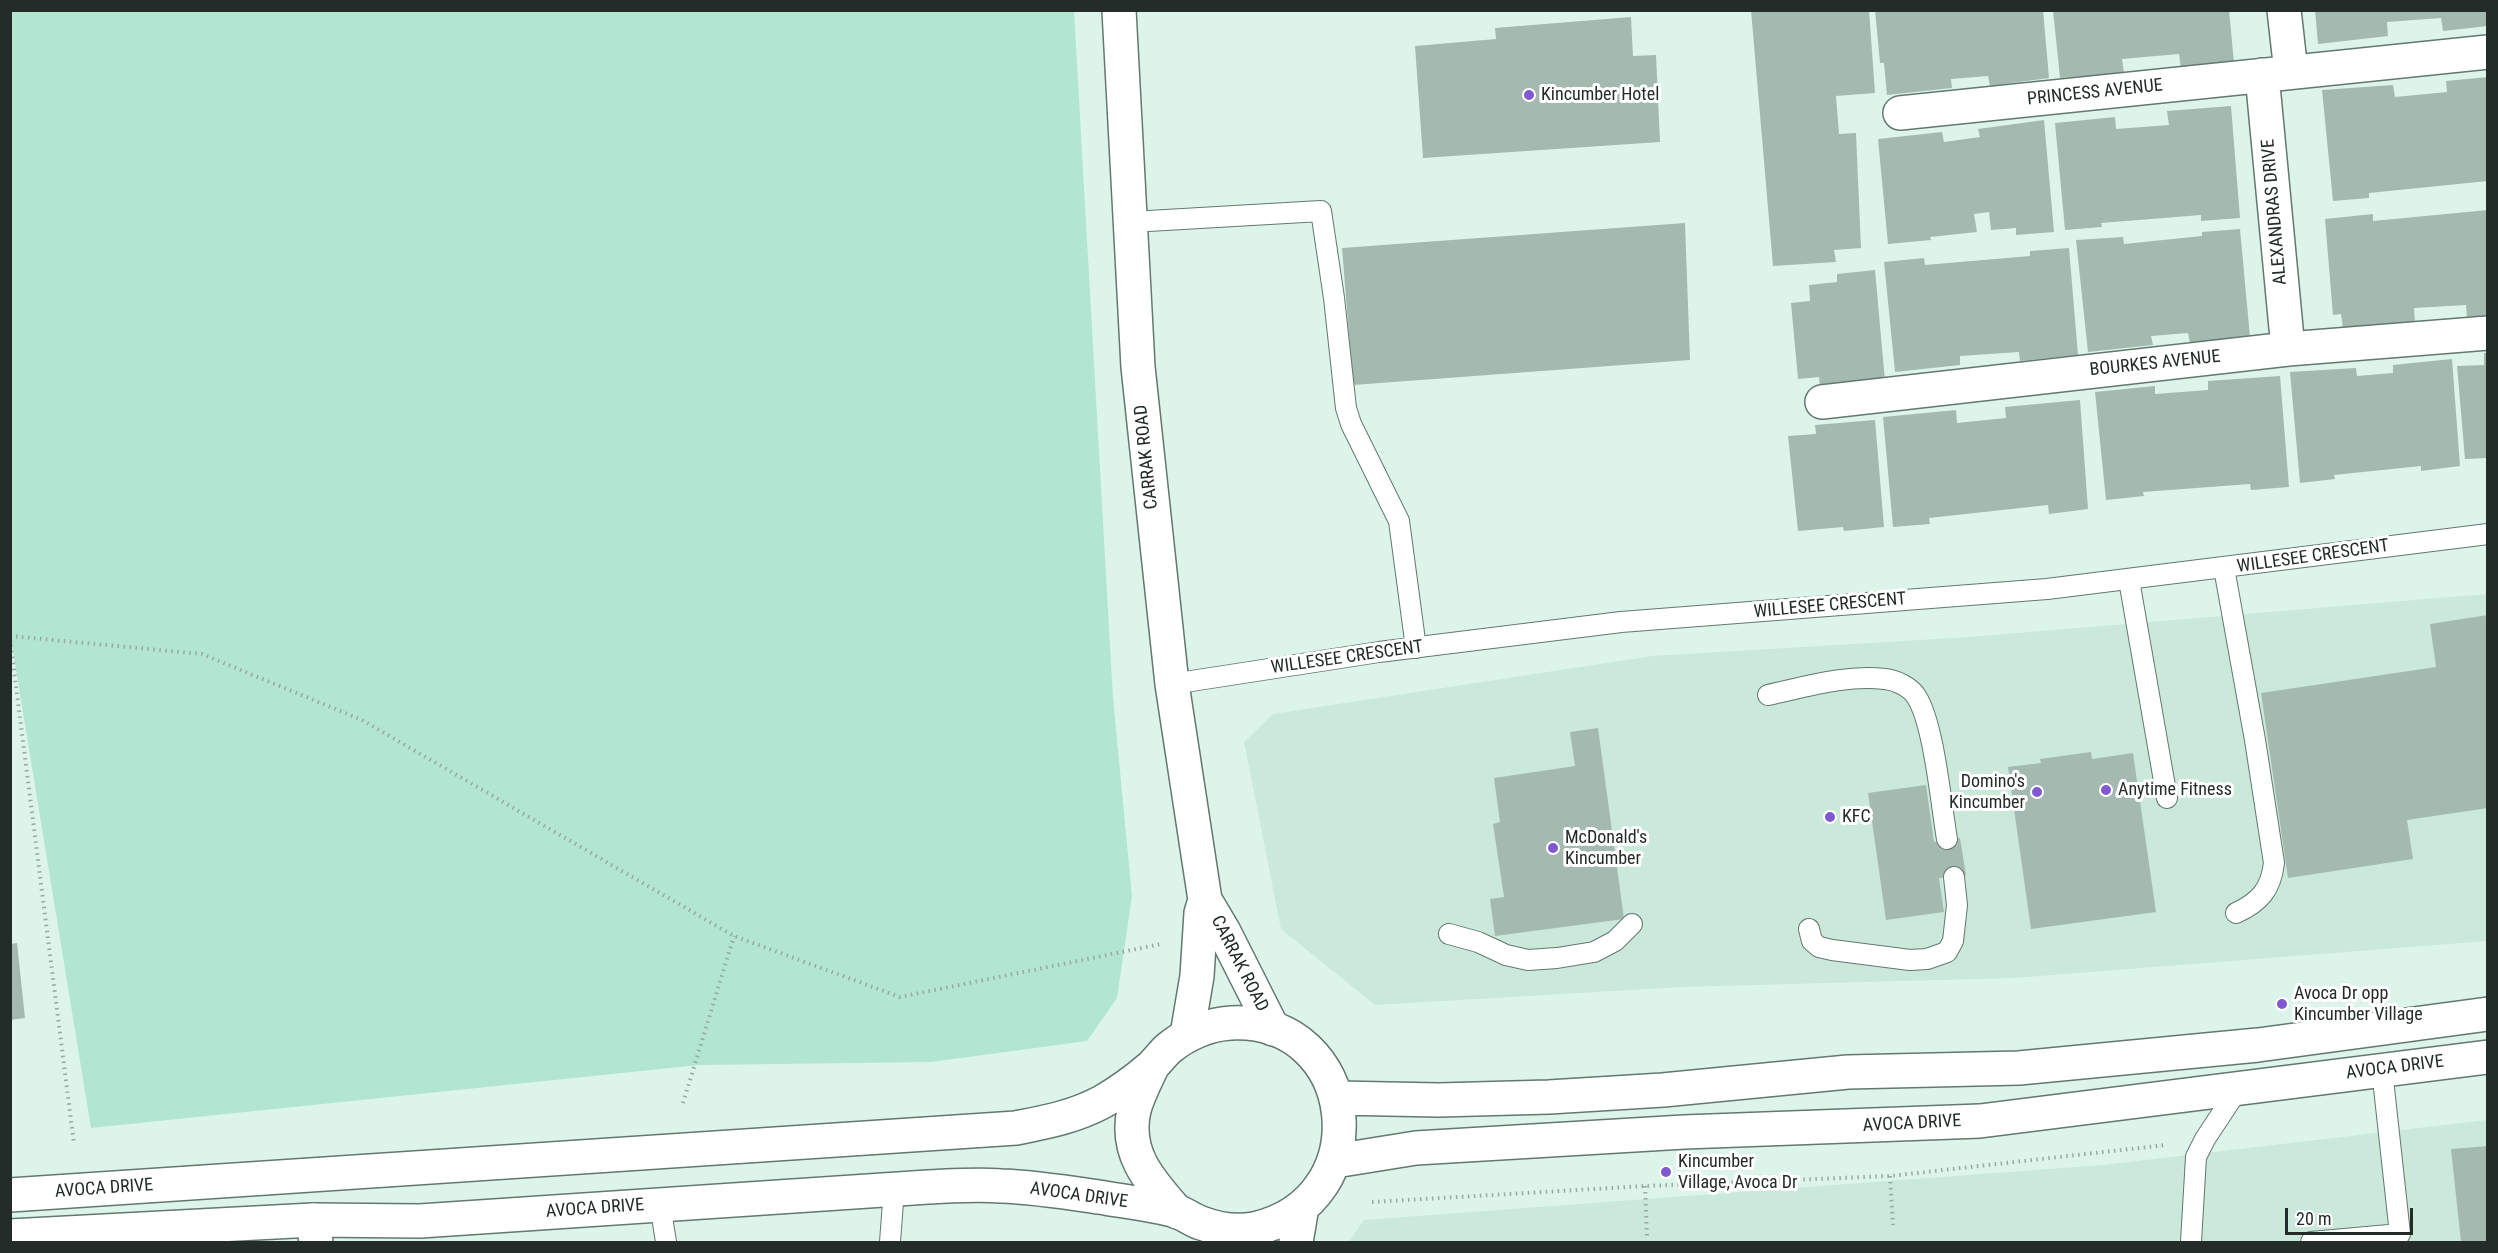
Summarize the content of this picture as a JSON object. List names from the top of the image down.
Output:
{
  "streets": {
    "main road": [
      "PRINCESS AVENUE",
      "ALEXANDRAS DRIVE",
      "BOURKES AVENUE",
      "CARRAK ROAD",
      "AVOCA DRIVE"
    ],
    "lane": ["WILLESEE CRESCENT"]
  },
  "crossings": [
    ["PRINCESS AVENUE", "ALEXANDRAS DRIVE"],
    ["ALEXANDRAS DRIVE", "BOURKES AVENUE"],
    ["CARRAK ROAD", "WILLESEE CRESCENT"],
    ["CARRAK ROAD", "AVOCA DRIVE"]
  ],
  "places": [
    "Kincumber Hotel",
    "Anytime Fitness",
    "Domino's Kincumber",
    "KFC",
    "McDonald's Kincumber",
    "Avoca Dr opp Kincumber Village",
    "Kincumber Village, Avoca Dr"
  ],
  "scale_bar": "20 m"
}
